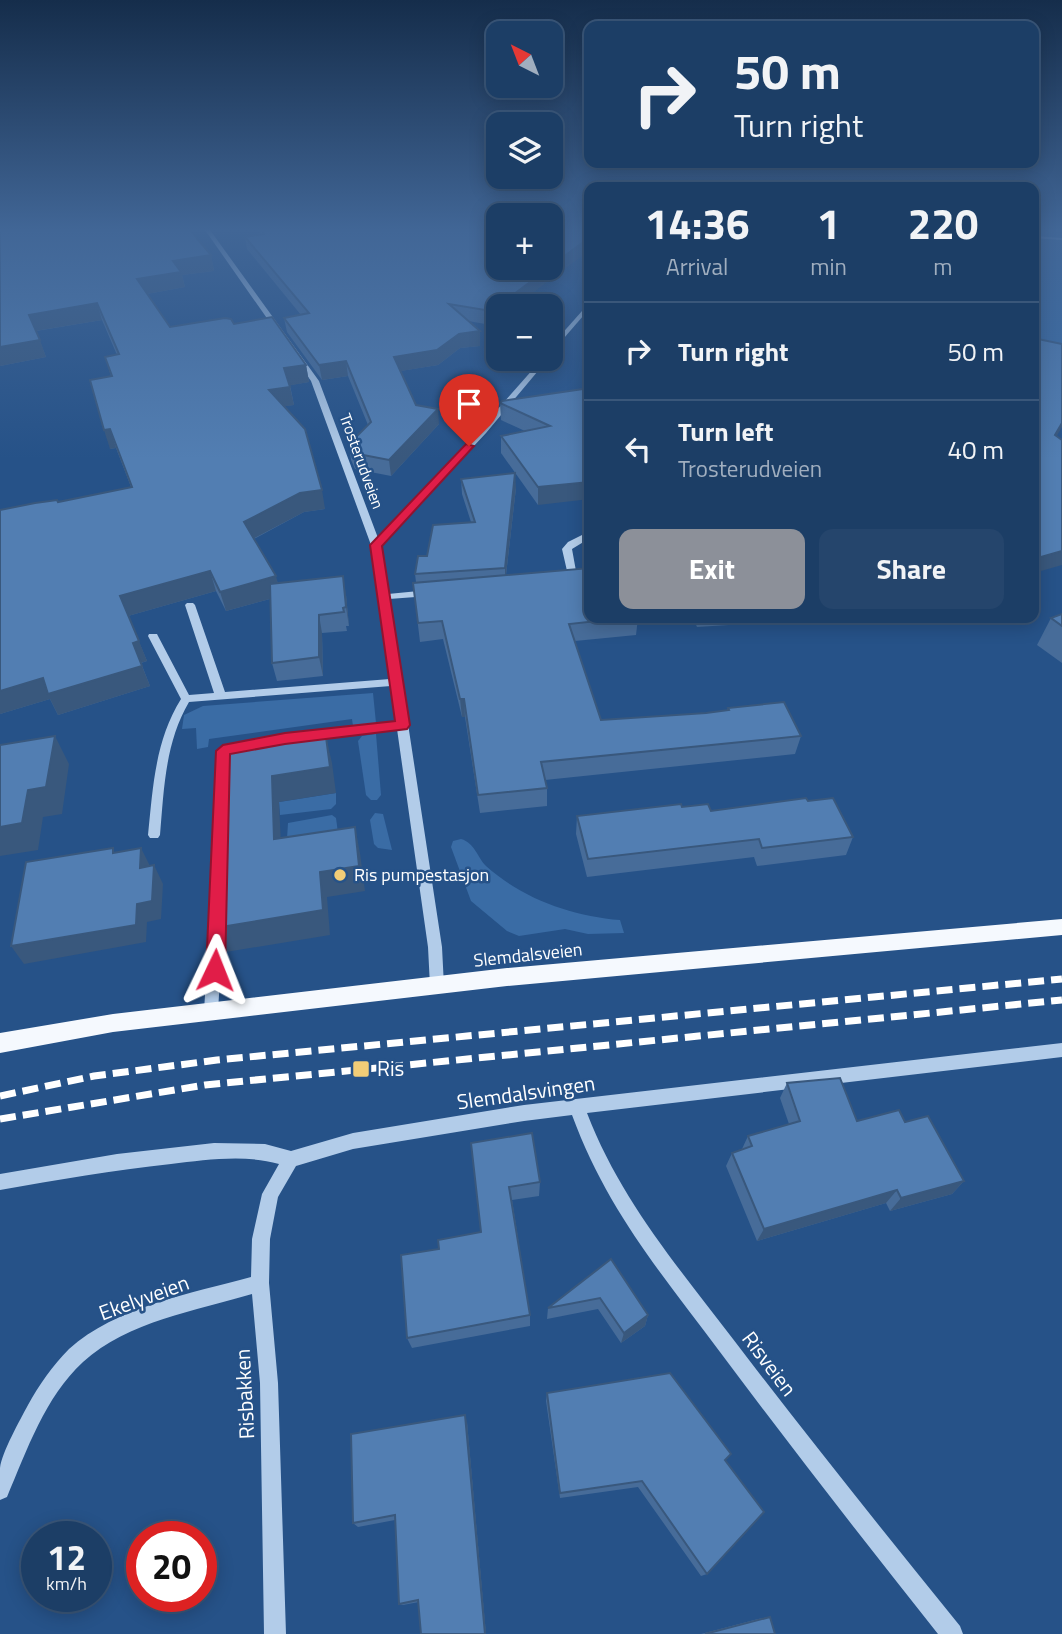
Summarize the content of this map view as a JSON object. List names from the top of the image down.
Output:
{
  "streets": {
    "main road": ["Slemdalsveien"],
    "street": [
      "Trosterudveien",
      "Slemdalsvingen",
      "Ekelyveien",
      "Risveien",
      "Risbakken"
    ]
  },
  "crossings": [
    ["Trosterudveien", "Slemdalsveien"],
    ["Slemdalsvingen", "Risveien"],
    ["Slemdalsvingen", "Risbakken"],
    ["Ekelyveien", "Risbakken"]
  ],
  "places": {
    "other": ["Ris pumpestasjon"],
    "transit": ["Ris"]
  },
  "north": "top left",
  "page": {
    "map_buttons": ["+", "−"],
    "turn": ["50 m", "Turn right"],
    "eta": [
      "14:36",
      "Arrival",
      "1",
      "min",
      "220",
      "m"
    ],
    "list": [
      {
        "name": "Turn right",
        "value": "50 m"
      },
      {
        "name": "Turn left",
        "note": "Trosterudveien",
        "value": "40 m"
      }
    ],
    "buttons": ["Exit", "Share"],
    "speed": "12 km/h",
    "limit": "20"
  }
}
